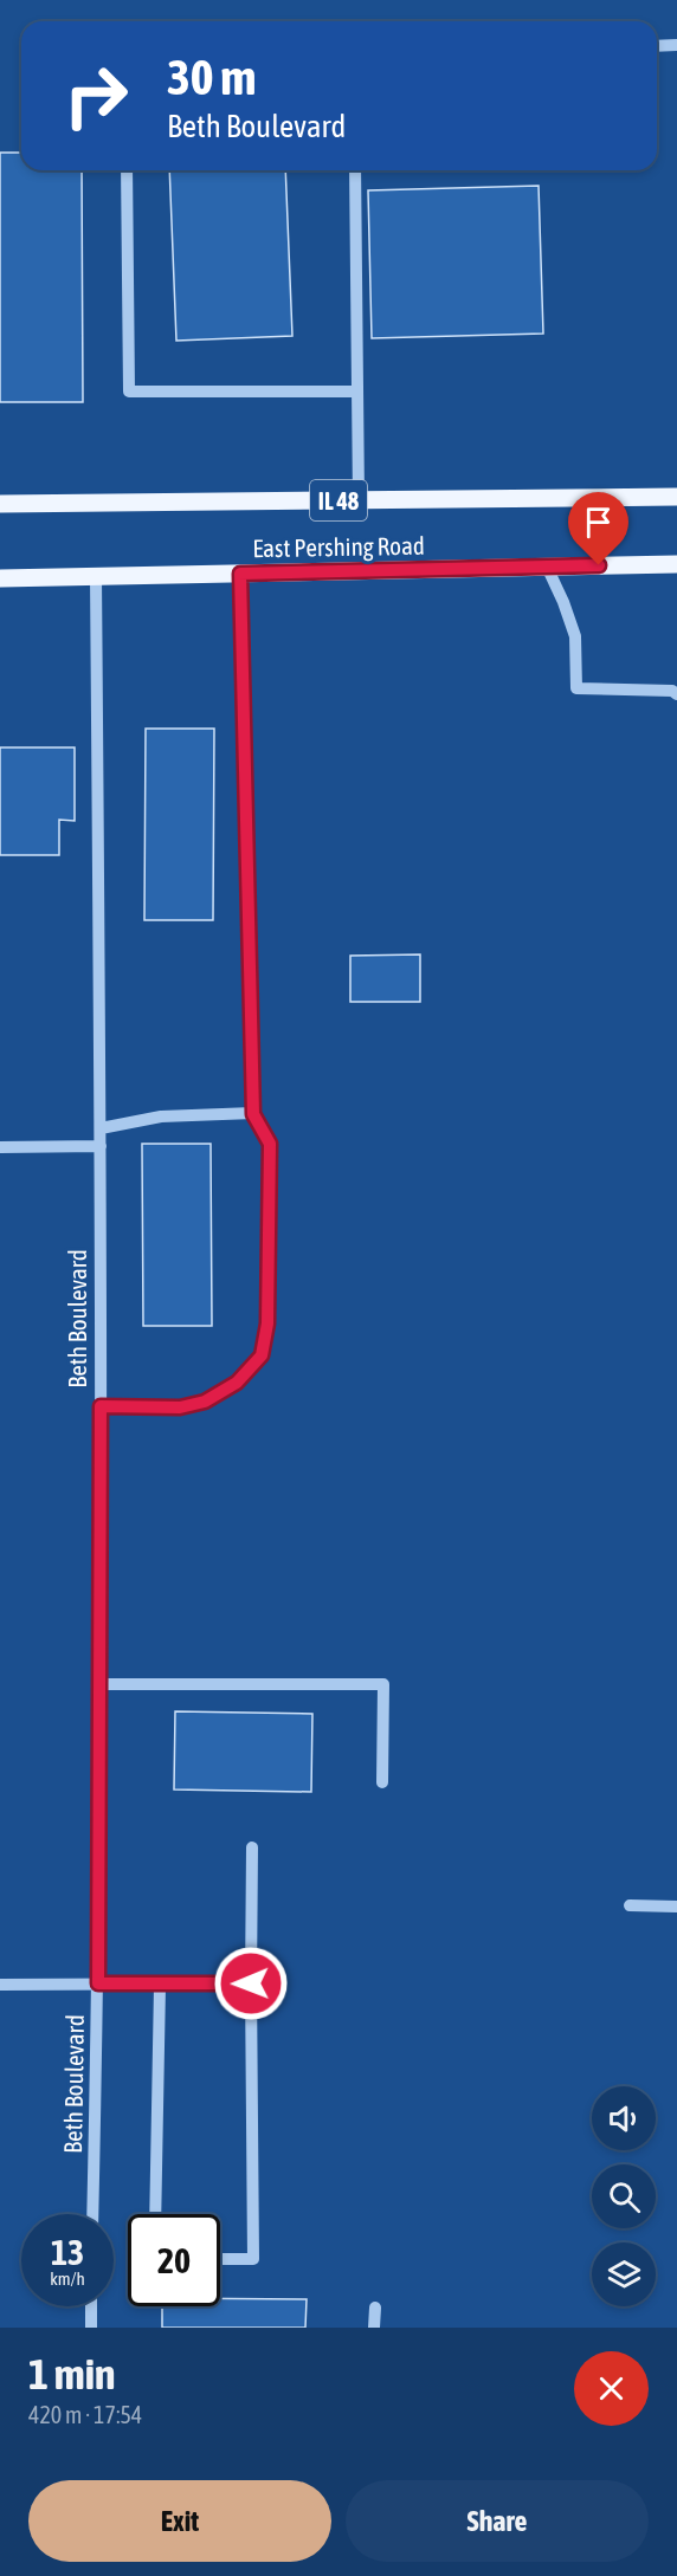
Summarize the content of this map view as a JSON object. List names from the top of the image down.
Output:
{
  "streets": {
    "main road": ["IL 48", "East Pershing Road"],
    "street": ["Beth Boulevard"]
  },
  "crossings": [
    ["East Pershing Road", "Beth Boulevard"]
  ],
  "page": {
    "turn": ["30 m", "Beth Boulevard"],
    "speed": "13 km/h",
    "limit": "20",
    "heading": ["1 min", "420 m · 17:54"],
    "buttons": ["Exit", "Share"]
  }
}
